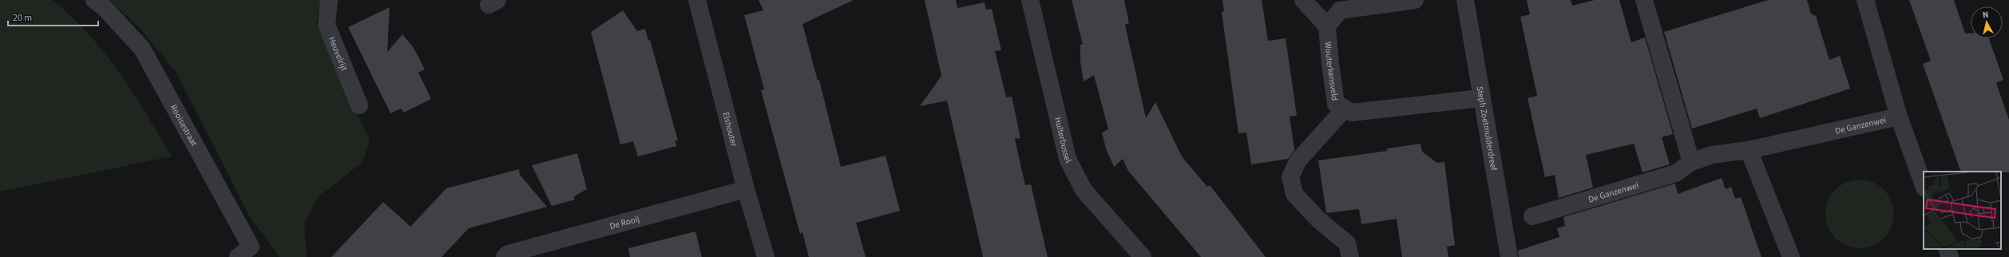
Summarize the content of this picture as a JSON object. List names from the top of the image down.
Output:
{
  "streets": {
    "street": [
      "Heuvelrijt",
      "Wouterkensveld",
      "Rooisestraat",
      "De Ganzenwei",
      "Elshouter",
      "Steph Zoetmulderdreef",
      "Hulterbussel",
      "De Rooij"
    ]
  },
  "crossings": [
    ["Wouterkensveld", "Steph Zoetmulderdreef"],
    ["Elshouter", "De Rooij"]
  ],
  "scale_bar": "20 m",
  "north": "top"
}
